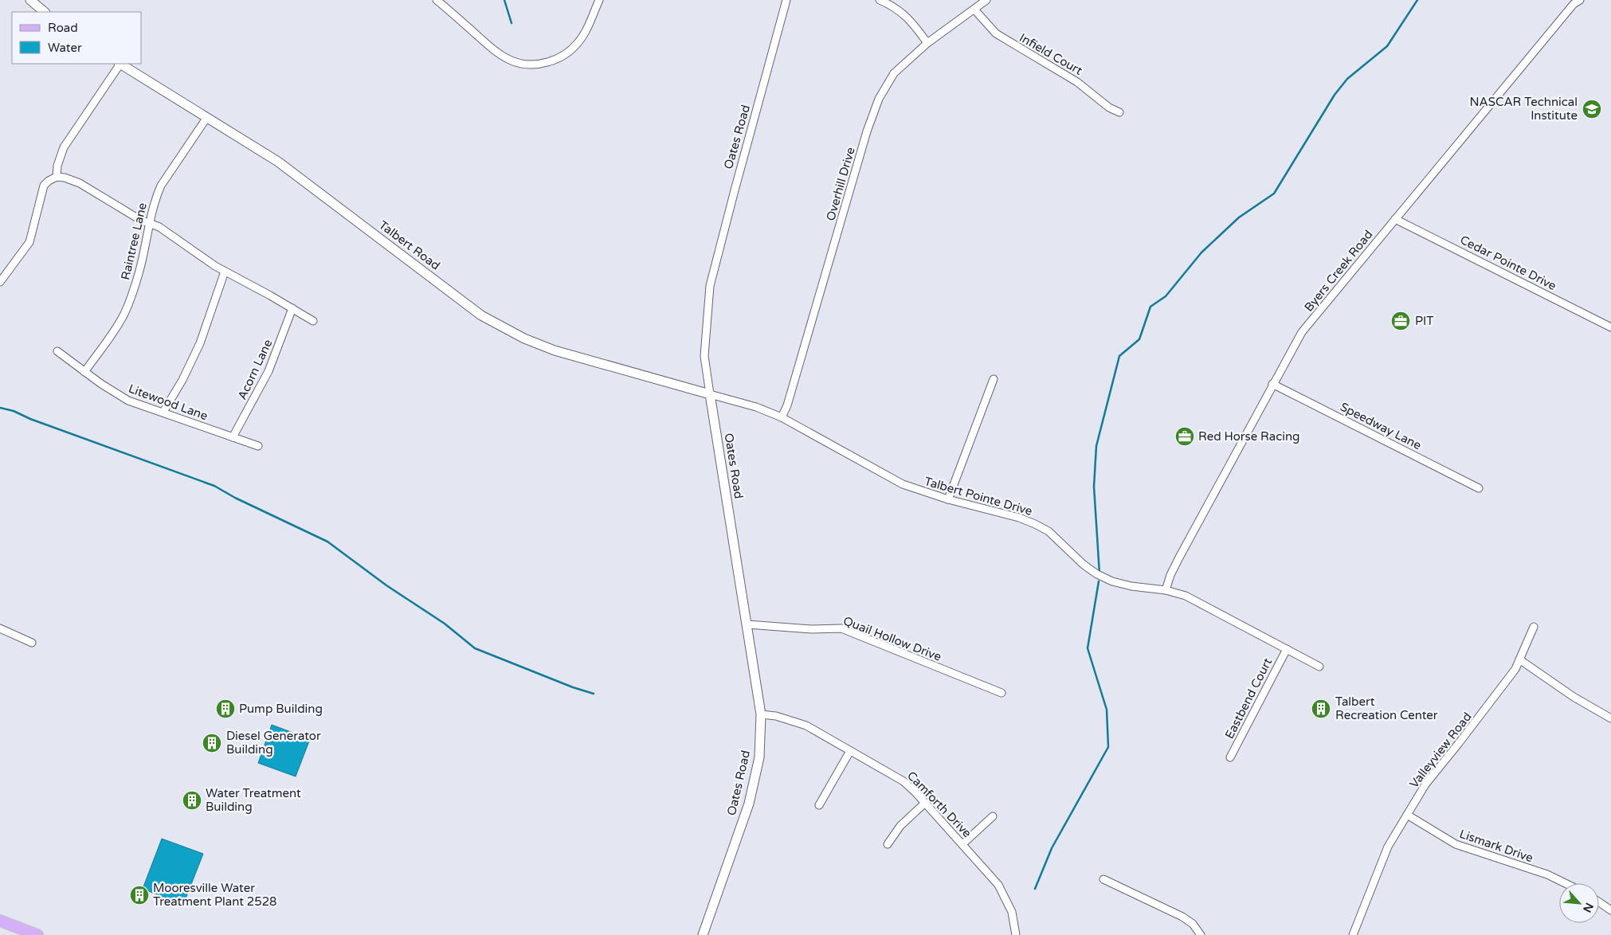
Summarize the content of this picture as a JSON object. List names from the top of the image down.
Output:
{
  "streets": {
    "street": [
      "Infield Court",
      "Oates Road",
      "Overhill Drive",
      "Raintree Lane",
      "Talbert Road",
      "Cedar Pointe Drive",
      "Byers Creek Road",
      "Acorn Lane",
      "Litewood Lane",
      "Speedway Lane",
      "Talbert Pointe Drive",
      "Quail Hollow Drive",
      "Eastbend Court",
      "Valleyview Road",
      "Camforth Drive",
      "Lismark Drive"
    ]
  },
  "crossings": [
    ["Infield Court", "Overhill Drive"],
    ["Oates Road", "Talbert Road"],
    ["Oates Road", "Talbert Pointe Drive"],
    ["Oates Road", "Quail Hollow Drive"],
    ["Oates Road", "Camforth Drive"],
    ["Overhill Drive", "Talbert Pointe Drive"],
    ["Raintree Lane", "Talbert Road"],
    ["Raintree Lane", "Litewood Lane"],
    ["Talbert Road", "Talbert Pointe Drive"],
    ["Cedar Pointe Drive", "Byers Creek Road"],
    ["Byers Creek Road", "Speedway Lane"],
    ["Byers Creek Road", "Talbert Pointe Drive"],
    ["Acorn Lane", "Litewood Lane"],
    ["Talbert Pointe Drive", "Eastbend Court"],
    ["Valleyview Road", "Lismark Drive"]
  ],
  "places": {
    "school or university": ["NASCAR Technical Institute"],
    "office": ["PIT", "Red Horse Racing"],
    "building": [
      "Pump Building",
      "Talbert Recreation Center",
      "Diesel Generator Building",
      "Water Treatment Building",
      "Mooresville Water Treatment Plant 2528"
    ]
  },
  "legend": ["Road", "Water"],
  "north": "bottom right"
}
